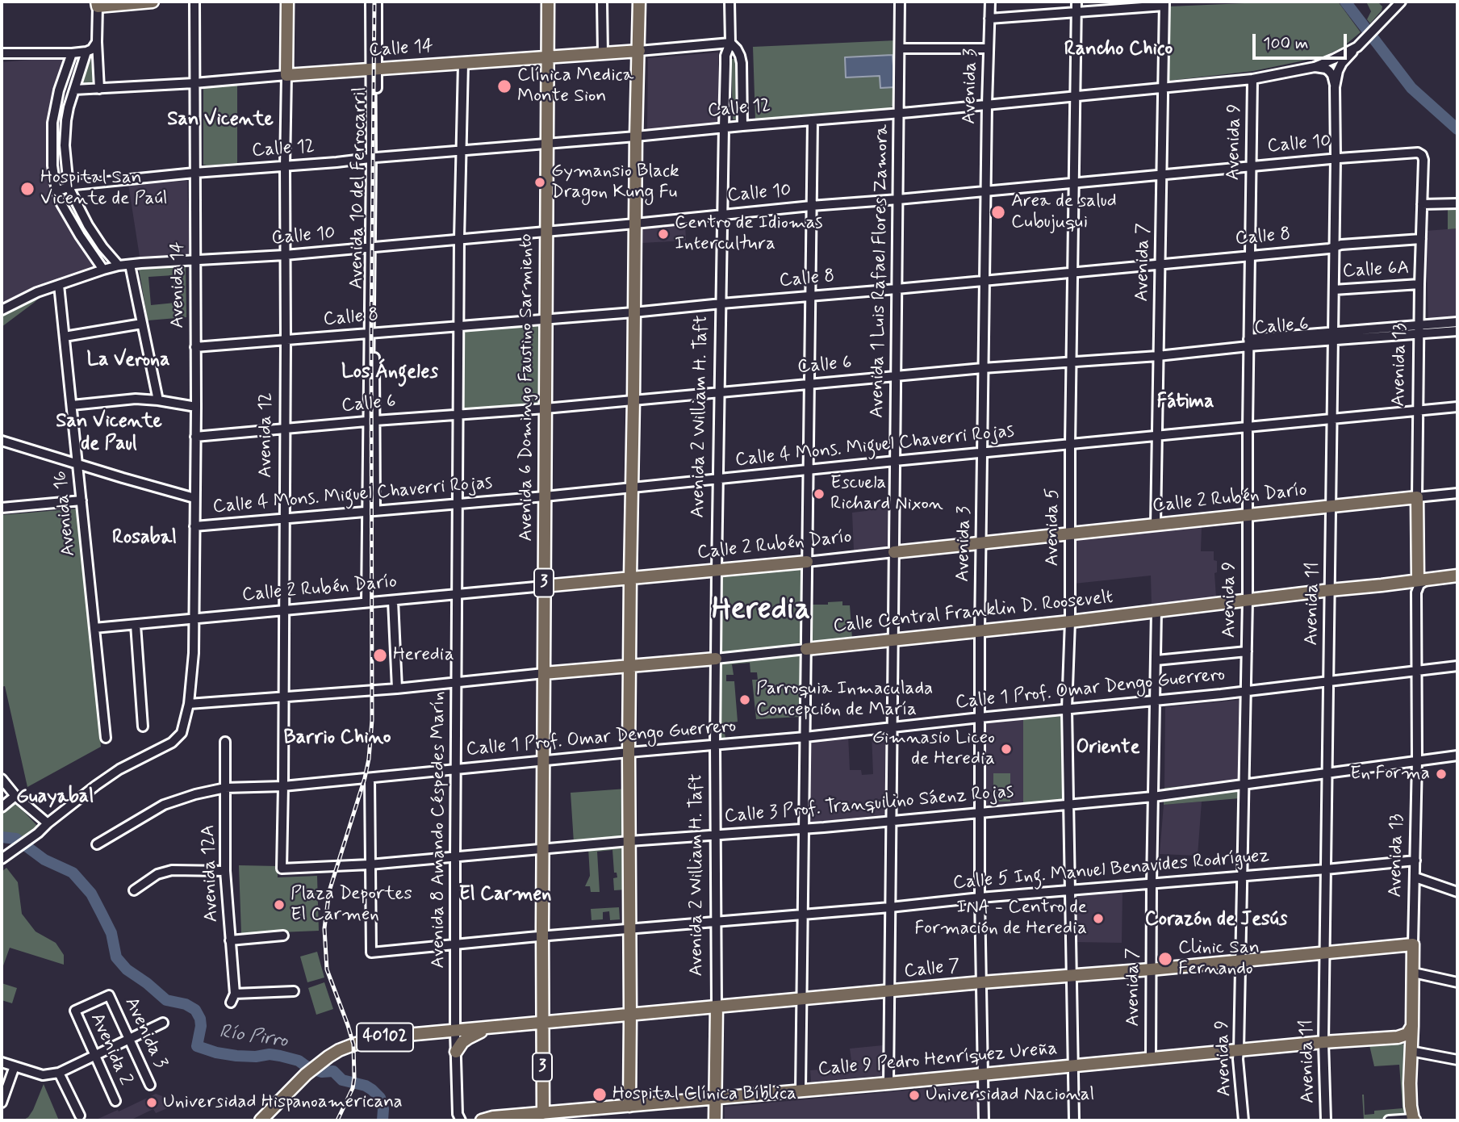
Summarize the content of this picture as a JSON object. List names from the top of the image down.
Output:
{
  "streets": {
    "main road": [
      "Calle 14",
      "Avenida 13",
      "Avenida 6 Domingo Faustino Sarmiento",
      "Avenida 2 William H. Taft",
      "Avenida 12",
      "Calle 2 Rubén Darío",
      "3",
      "Calle Central Franklin D. Roosevelt",
      "Calle 7",
      "40102",
      "Calle 9 Pedro Henríquez Ureña"
    ],
    "street": [
      "Avenida 3",
      "Calle 12",
      "Avenida 9",
      "Calle 10",
      "Avenida 10 del Ferrocarril",
      "Calle 8",
      "Avenida 7",
      "Calle 6A",
      "Avenida 1 Luis Rafael Flores Zamora",
      "Avenida 14",
      "Calle 6",
      "Calle 4 Mons. Miguel Chaverri Rojas",
      "Avenida 16",
      "Avenida 5",
      "Avenida 11",
      "Calle 1 Prof. Omar Dengo Guerrero",
      "Calle 3 Prof. Tranquilino Sáenz Rojas",
      "Avenida 8 Amando Céspedes Marín",
      "Calle 5 Ing. Manuel Benavides Rodríguez",
      "Avenida 12A",
      "Avenida 2"
    ]
  },
  "crossings": [
    ["Calle 14", "Avenida 10 del Ferrocarril"],
    ["Calle 14", "Avenida 14"],
    ["Calle 14", "Avenida 6 Domingo Faustino Sarmiento"],
    ["Calle 14", "Avenida 2 William H. Taft"],
    ["Calle 14", "Avenida 12"],
    ["Calle 14", "Avenida 8 Amando Céspedes Marín"],
    ["Avenida 3", "Calle 12"],
    ["Avenida 3", "Calle 10"],
    ["Avenida 3", "Calle 8"],
    ["Avenida 3", "Calle 6"],
    ["Avenida 3", "Calle 4 Mons. Miguel Chaverri Rojas"],
    ["Avenida 3", "Calle 2 Rubén Darío"],
    ["Avenida 3", "Calle Central Franklin D. Roosevelt"],
    ["Avenida 3", "Calle 1 Prof. Omar Dengo Guerrero"],
    ["Avenida 3", "Calle 3 Prof. Tranquilino Sáenz Rojas"],
    ["Avenida 3", "Calle 5 Ing. Manuel Benavides Rodríguez"],
    ["Avenida 3", "Calle 7"],
    ["Avenida 3", "Avenida 2"],
    ["Avenida 3", "Calle 9 Pedro Henríquez Ureña"],
    ["Calle 12", "Avenida 9"],
    ["Calle 12", "Avenida 10 del Ferrocarril"],
    ["Calle 12", "Avenida 7"],
    ["Calle 12", "Avenida 1 Luis Rafael Flores Zamora"],
    ["Calle 12", "Avenida 14"],
    ["Calle 12", "Avenida 6 Domingo Faustino Sarmiento"],
    ["Calle 12", "Avenida 2 William H. Taft"],
    ["Calle 12", "Avenida 12"],
    ["Calle 12", "Avenida 5"],
    ["Calle 12", "Avenida 11"],
    ["Calle 12", "Avenida 8 Amando Céspedes Marín"],
    ["Avenida 9", "Calle 10"],
    ["Avenida 9", "Calle 8"],
    ["Avenida 9", "Calle 6"],
    ["Avenida 9", "Calle 4 Mons. Miguel Chaverri Rojas"],
    ["Avenida 9", "Calle 2 Rubén Darío"],
    ["Avenida 9", "Calle Central Franklin D. Roosevelt"],
    ["Avenida 9", "Calle 1 Prof. Omar Dengo Guerrero"],
    ["Avenida 9", "Calle 3 Prof. Tranquilino Sáenz Rojas"],
    ["Avenida 9", "Calle 5 Ing. Manuel Benavides Rodríguez"],
    ["Avenida 9", "Calle 7"],
    ["Avenida 9", "Calle 9 Pedro Henríquez Ureña"],
    ["Calle 10", "Avenida 10 del Ferrocarril"],
    ["Calle 10", "Avenida 7"],
    ["Calle 10", "Avenida 1 Luis Rafael Flores Zamora"],
    ["Calle 10", "Avenida 14"],
    ["Calle 10", "Avenida 13"],
    ["Calle 10", "Avenida 6 Domingo Faustino Sarmiento"],
    ["Calle 10", "Avenida 2 William H. Taft"],
    ["Calle 10", "Avenida 12"],
    ["Calle 10", "Avenida 16"],
    ["Calle 10", "Avenida 5"],
    ["Calle 10", "Avenida 11"],
    ["Calle 10", "Avenida 8 Amando Céspedes Marín"],
    ["Avenida 10 del Ferrocarril", "Calle 8"],
    ["Avenida 10 del Ferrocarril", "Calle 6"],
    ["Avenida 10 del Ferrocarril", "Calle 4 Mons. Miguel Chaverri Rojas"],
    ["Avenida 10 del Ferrocarril", "Calle 2 Rubén Darío"],
    ["Calle 8", "Avenida 7"],
    ["Calle 8", "Avenida 1 Luis Rafael Flores Zamora"],
    ["Calle 8", "Avenida 14"],
    ["Calle 8", "Avenida 13"],
    ["Calle 8", "Avenida 6 Domingo Faustino Sarmiento"],
    ["Calle 8", "Avenida 2 William H. Taft"],
    ["Calle 8", "Avenida 12"],
    ["Calle 8", "Avenida 5"],
    ["Calle 8", "Avenida 11"],
    ["Calle 8", "Avenida 8 Amando Céspedes Marín"],
    ["Avenida 7", "Calle 6"],
    ["Avenida 7", "Calle 4 Mons. Miguel Chaverri Rojas"],
    ["Avenida 7", "Calle 2 Rubén Darío"],
    ["Avenida 7", "Calle Central Franklin D. Roosevelt"],
    ["Avenida 7", "Calle 1 Prof. Omar Dengo Guerrero"],
    ["Avenida 7", "Calle 3 Prof. Tranquilino Sáenz Rojas"],
    ["Avenida 7", "Calle 5 Ing. Manuel Benavides Rodríguez"],
    ["Avenida 7", "Calle 7"],
    ["Avenida 7", "Calle 9 Pedro Henríquez Ureña"],
    ["Calle 6A", "Avenida 13"],
    ["Calle 6A", "Avenida 11"],
    ["Avenida 1 Luis Rafael Flores Zamora", "Calle 6"],
    ["Avenida 1 Luis Rafael Flores Zamora", "Calle 4 Mons. Miguel Chaverri Rojas"],
    ["Avenida 1 Luis Rafael Flores Zamora", "Calle 2 Rubén Darío"],
    ["Avenida 1 Luis Rafael Flores Zamora", "Calle Central Franklin D. Roosevelt"],
    ["Avenida 1 Luis Rafael Flores Zamora", "Calle 1 Prof. Omar Dengo Guerrero"],
    ["Avenida 1 Luis Rafael Flores Zamora", "Calle 3 Prof. Tranquilino Sáenz Rojas"],
    ["Avenida 1 Luis Rafael Flores Zamora", "Calle 5 Ing. Manuel Benavides Rodríguez"],
    ["Avenida 1 Luis Rafael Flores Zamora", "Calle 7"],
    ["Avenida 1 Luis Rafael Flores Zamora", "Calle 9 Pedro Henríquez Ureña"],
    ["Avenida 14", "Calle 6"],
    ["Avenida 14", "Calle 4 Mons. Miguel Chaverri Rojas"],
    ["Avenida 14", "Calle 2 Rubén Darío"],
    ["Avenida 14", "Calle Central Franklin D. Roosevelt"],
    ["Calle 6", "Avenida 13"],
    ["Calle 6", "Avenida 6 Domingo Faustino Sarmiento"],
    ["Calle 6", "Avenida 2 William H. Taft"],
    ["Calle 6", "Avenida 12"],
    ["Calle 6", "Avenida 5"],
    ["Calle 6", "Avenida 11"],
    ["Calle 6", "Avenida 8 Amando Céspedes Marín"],
    ["Avenida 13", "Calle 4 Mons. Miguel Chaverri Rojas"],
    ["Avenida 13", "Calle 2 Rubén Darío"],
    ["Avenida 13", "Calle Central Franklin D. Roosevelt"],
    ["Avenida 13", "Calle 1 Prof. Omar Dengo Guerrero"],
    ["Avenida 13", "Calle 3 Prof. Tranquilino Sáenz Rojas"],
    ["Avenida 13", "Calle 5 Ing. Manuel Benavides Rodríguez"],
    ["Avenida 13", "Calle 7"],
    ["Avenida 6 Domingo Faustino Sarmiento", "Calle 4 Mons. Miguel Chaverri Rojas"],
    ["Avenida 6 Domingo Faustino Sarmiento", "Calle 2 Rubén Darío"],
    ["Avenida 6 Domingo Faustino Sarmiento", "Calle Central Franklin D. Roosevelt"],
    ["Avenida 6 Domingo Faustino Sarmiento", "Calle 1 Prof. Omar Dengo Guerrero"],
    ["Avenida 6 Domingo Faustino Sarmiento", "Calle 3 Prof. Tranquilino Sáenz Rojas"],
    ["Avenida 6 Domingo Faustino Sarmiento", "Calle 5 Ing. Manuel Benavides Rodríguez"],
    ["Avenida 6 Domingo Faustino Sarmiento", "Calle 7"],
    ["Avenida 6 Domingo Faustino Sarmiento", "Calle 9 Pedro Henríquez Ureña"],
    ["Avenida 2 William H. Taft", "Calle 4 Mons. Miguel Chaverri Rojas"],
    ["Avenida 2 William H. Taft", "Calle 2 Rubén Darío"],
    ["Avenida 2 William H. Taft", "Calle Central Franklin D. Roosevelt"],
    ["Avenida 2 William H. Taft", "Calle 1 Prof. Omar Dengo Guerrero"],
    ["Avenida 2 William H. Taft", "Calle 3 Prof. Tranquilino Sáenz Rojas"],
    ["Avenida 2 William H. Taft", "Calle 5 Ing. Manuel Benavides Rodríguez"],
    ["Avenida 2 William H. Taft", "Calle 7"],
    ["Avenida 2 William H. Taft", "Calle 9 Pedro Henríquez Ureña"],
    ["Avenida 12", "Calle 4 Mons. Miguel Chaverri Rojas"],
    ["Avenida 12", "Calle 2 Rubén Darío"],
    ["Avenida 12", "Calle Central Franklin D. Roosevelt"],
    ["Avenida 12", "Calle 1 Prof. Omar Dengo Guerrero"],
    ["Avenida 12", "Calle 3 Prof. Tranquilino Sáenz Rojas"],
    ["Calle 4 Mons. Miguel Chaverri Rojas", "Avenida 5"],
    ["Calle 4 Mons. Miguel Chaverri Rojas", "Avenida 11"],
    ["Calle 4 Mons. Miguel Chaverri Rojas", "Avenida 8 Amando Céspedes Marín"],
    ["Calle 2 Rubén Darío", "Avenida 16"],
    ["Calle 2 Rubén Darío", "Avenida 5"],
    ["Calle 2 Rubén Darío", "Avenida 11"],
    ["Calle 2 Rubén Darío", "Avenida 8 Amando Céspedes Marín"],
    ["Avenida 5", "Calle Central Franklin D. Roosevelt"],
    ["Avenida 5", "Calle 1 Prof. Omar Dengo Guerrero"],
    ["Avenida 5", "Calle 3 Prof. Tranquilino Sáenz Rojas"],
    ["Avenida 5", "Calle 5 Ing. Manuel Benavides Rodríguez"],
    ["Avenida 5", "Calle 7"],
    ["Avenida 5", "Calle 9 Pedro Henríquez Ureña"],
    ["Avenida 11", "Calle Central Franklin D. Roosevelt"],
    ["Avenida 11", "Calle 1 Prof. Omar Dengo Guerrero"],
    ["Avenida 11", "Calle 3 Prof. Tranquilino Sáenz Rojas"],
    ["Avenida 11", "Calle 5 Ing. Manuel Benavides Rodríguez"],
    ["Avenida 11", "Calle 7"],
    ["Avenida 11", "Calle 9 Pedro Henríquez Ureña"],
    ["Calle Central Franklin D. Roosevelt", "Avenida 8 Amando Céspedes Marín"],
    ["Calle 1 Prof. Omar Dengo Guerrero", "Avenida 8 Amando Céspedes Marín"],
    ["Calle 1 Prof. Omar Dengo Guerrero", "Avenida 12A"],
    ["Calle 3 Prof. Tranquilino Sáenz Rojas", "Avenida 8 Amando Céspedes Marín"],
    ["Calle 3 Prof. Tranquilino Sáenz Rojas", "Calle 5 Ing. Manuel Benavides Rodríguez"],
    ["Avenida 8 Amando Céspedes Marín", "Calle 5 Ing. Manuel Benavides Rodríguez"],
    ["Avenida 8 Amando Céspedes Marín", "Calle 7"],
    ["Avenida 8 Amando Céspedes Marín", "40102"],
    ["Calle 7", "40102"]
  ],
  "districts": [
    "Rancho Chico",
    "San Vicente",
    "La Verona",
    "Los Ángeles",
    "Fátima",
    "San Vicente de Paul",
    "Rosabal",
    "Heredia",
    "Barrio Chino",
    "Oriente",
    "Guayabal",
    "El Carmen",
    "Corazón de Jesús"
  ],
  "water": ["Río Pirro"],
  "places": [
    "Clínica Medica Monte Sion",
    "Gymansio Black Dragon Kung Fu",
    "Hospital San Vicente de Paúl",
    "Area de salud Cubujuqui",
    "Centro de Idiomas Intercultura",
    "Escuela Richard Nixon",
    "Heredia",
    "Parroquia Inmaculada Concepción de María",
    "Gimnasio Liceo de Heredia",
    "En Forma",
    "Plaza Deportes El Carmen",
    "INA - Centro de Formación de Heredia",
    "Clinic San Fernando",
    "Hospital Clínica Bíblica",
    "Universidad Nacional",
    "Universidad Hispanoamericana"
  ],
  "scale_bar": "100 m"
}
